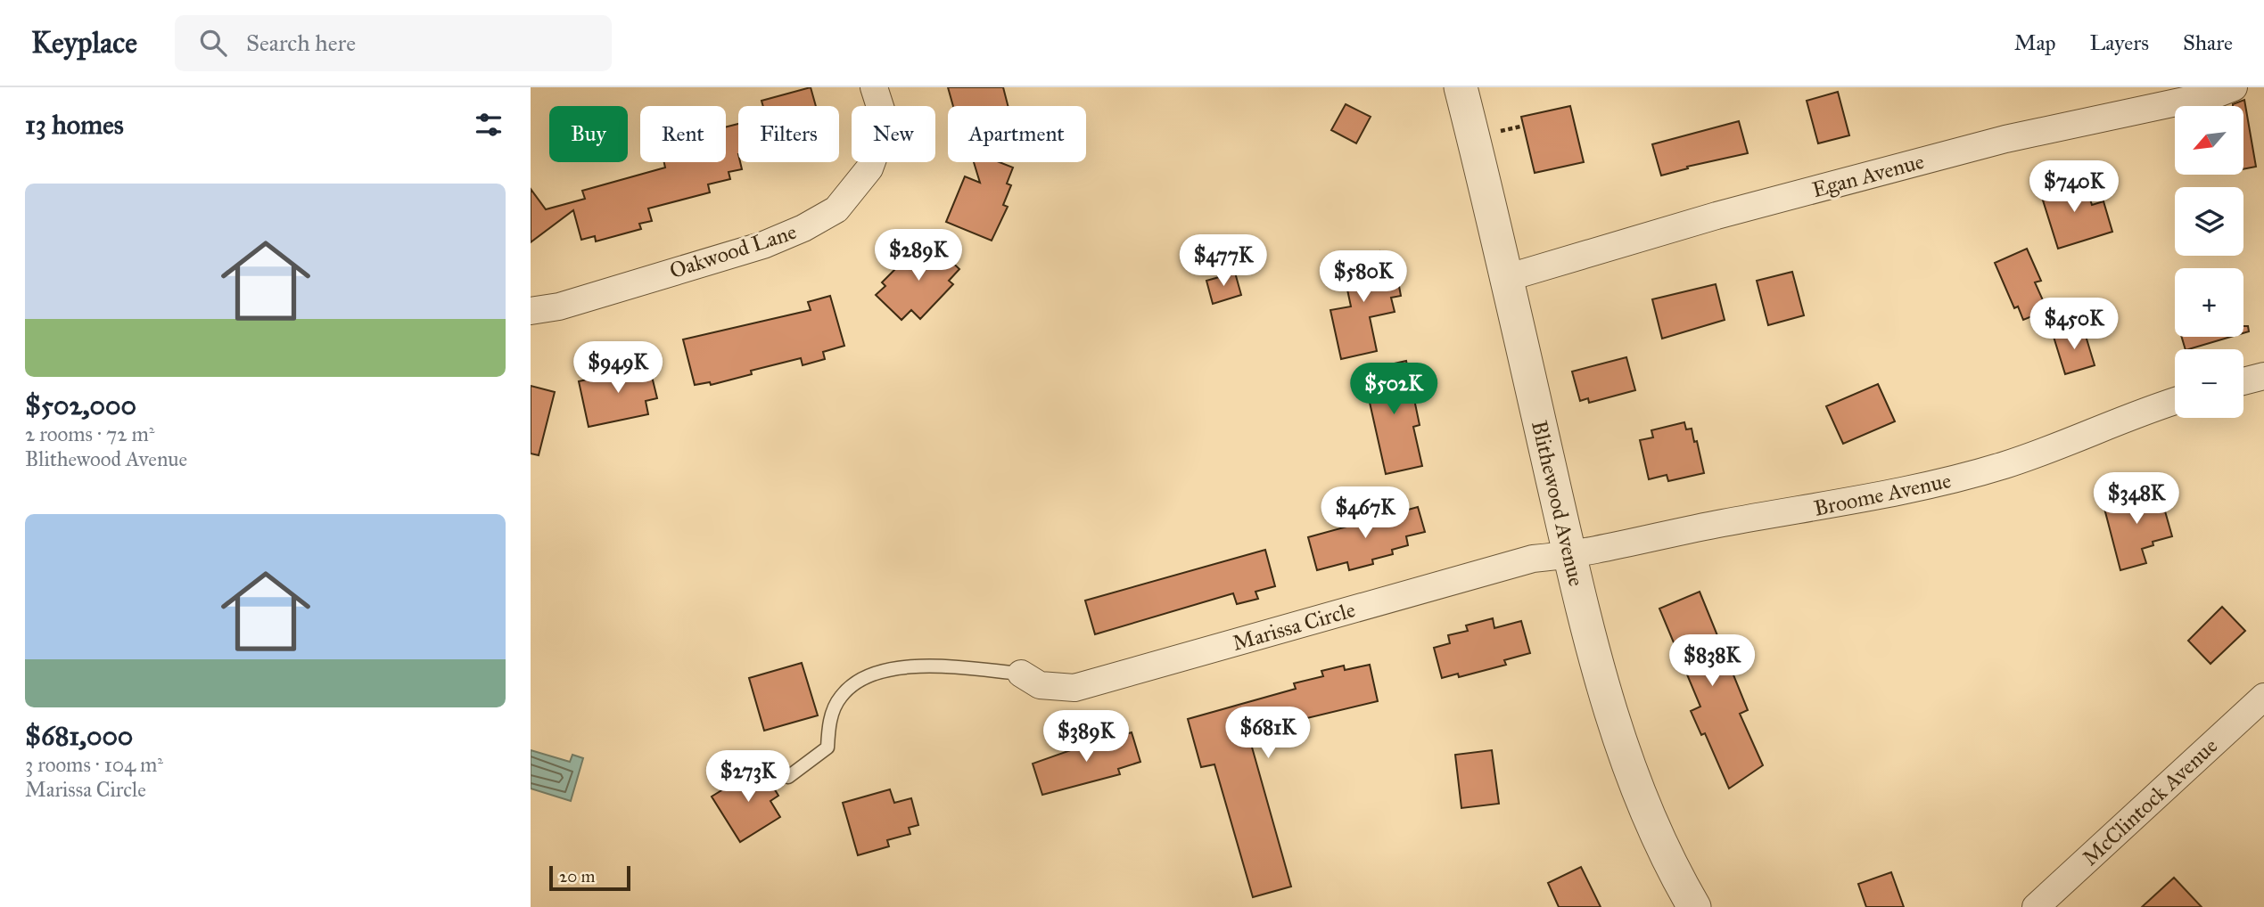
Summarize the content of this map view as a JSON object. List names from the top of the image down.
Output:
{
  "streets": {
    "street": [
      "Egan Avenue",
      "Oakwood Lane",
      "Broome Avenue",
      "Blithewood Avenue",
      "Marissa Circle",
      "McClintock Avenue"
    ]
  },
  "crossings": [
    ["Egan Avenue", "Blithewood Avenue"],
    ["Broome Avenue", "Blithewood Avenue"],
    ["Broome Avenue", "Marissa Circle"],
    ["Blithewood Avenue", "Marissa Circle"]
  ],
  "scale_bar": "20 m",
  "north": "bottom left",
  "page": {
    "header": "Keyplace",
    "search": "Search here",
    "nav": ["Map", "Layers", "Share"],
    "heading": "13 homes",
    "map_buttons": ["+", "−"],
    "chip": [
      "Buy",
      "Rent",
      "Filters",
      "New",
      "Apartment"
    ],
    "price": [
      "$740K",
      "$289K",
      "$477K",
      "$580K",
      "$450K",
      "$949K",
      "$502K",
      "$348K",
      "$467K",
      "$838K",
      "$681K",
      "$389K",
      "$273K"
    ],
    "list": [
      {
        "name": "$502,000",
        "note": "2 rooms · 72 m² · Blithewood Avenue"
      },
      {
        "name": "$681,000",
        "note": "3 rooms · 104 m² · Marissa Circle"
      }
    ],
    "scale": "20 m"
  }
}
